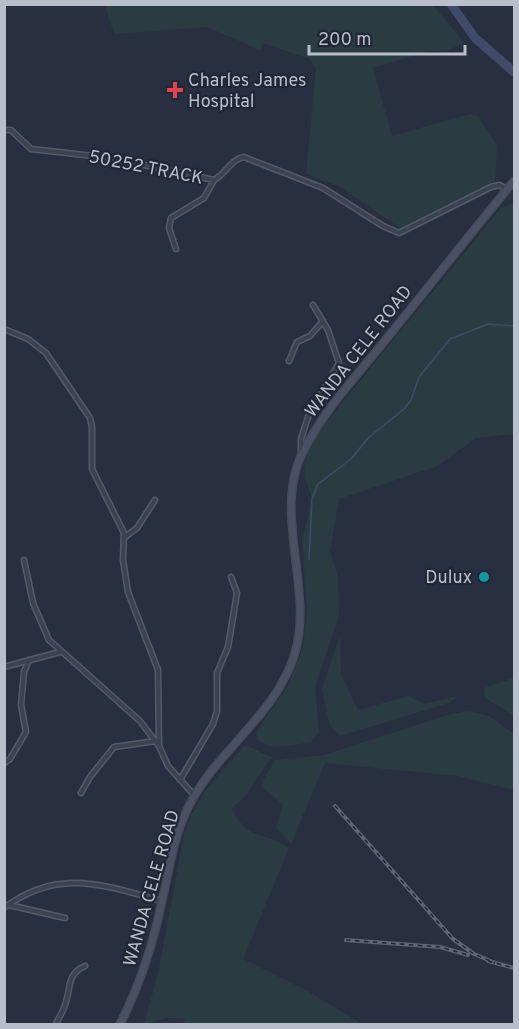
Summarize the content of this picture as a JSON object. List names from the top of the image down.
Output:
{
  "streets": {
    "street": ["50252 TRACK", "WANDA CELE ROAD"]
  },
  "crossings": [
    ["50252 TRACK", "WANDA CELE ROAD"]
  ],
  "places": {
    "health": ["Charles James Hospital"],
    "other": ["Dulux"]
  },
  "scale_bar": "200 m"
}
